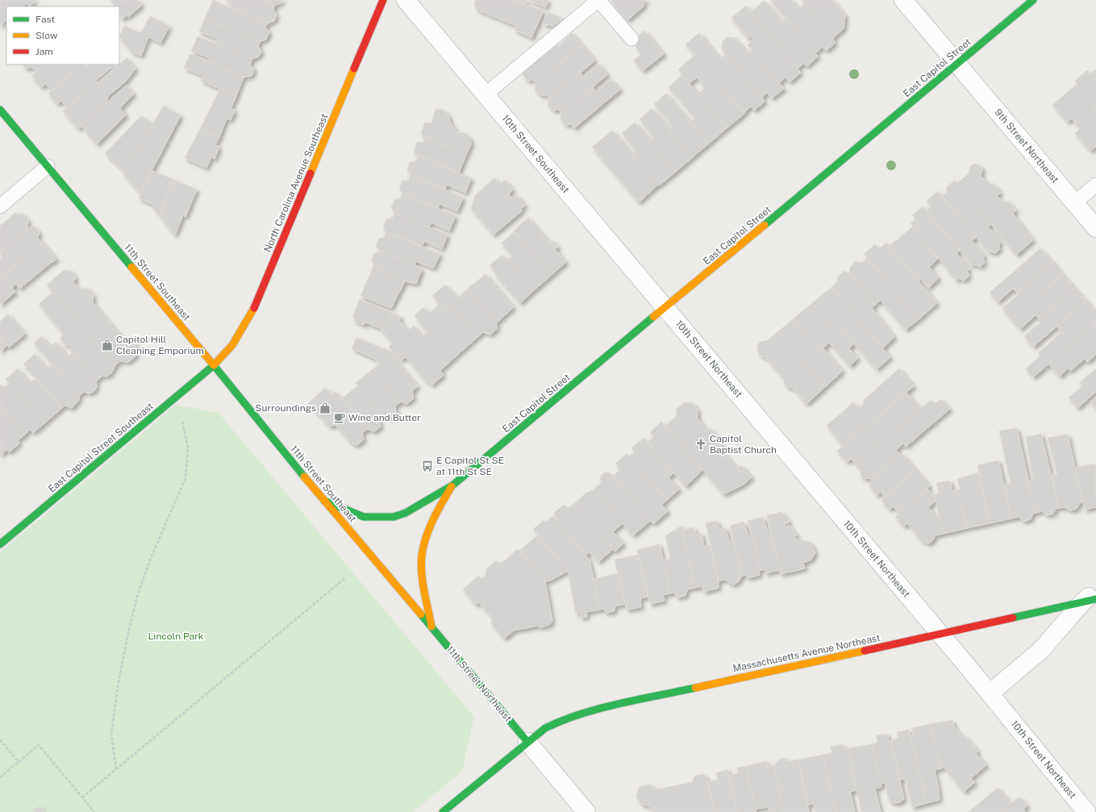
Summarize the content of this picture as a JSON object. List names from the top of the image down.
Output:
{
  "streets": {
    "main road": [
      "East Capitol Street",
      "North Carolina Avenue Southeast",
      "11th Street Southeast",
      "East Capitol Street Southeast",
      "Massachusetts Avenue Northeast",
      "11th Street Northeast"
    ],
    "street": ["9th Street Northeast", "10th Street Southeast", "10th Street Northeast"]
  },
  "crossings": [
    ["East Capitol Street", "9th Street Northeast"],
    ["East Capitol Street", "10th Street Southeast"],
    ["East Capitol Street", "10th Street Northeast"],
    ["10th Street Southeast", "10th Street Northeast"],
    ["North Carolina Avenue Southeast", "11th Street Southeast"],
    ["North Carolina Avenue Southeast", "East Capitol Street Southeast"],
    ["11th Street Southeast", "East Capitol Street Southeast"],
    ["11th Street Southeast", "11th Street Northeast"],
    ["10th Street Northeast", "Massachusetts Avenue Northeast"],
    ["Massachusetts Avenue Northeast", "11th Street Northeast"]
  ],
  "parks": ["Lincoln Park"],
  "places": {
    "shop": ["Capitol Hill Cleaning Emporium", "Surroundings"],
    "cafe": ["Wine and Butter"],
    "church": ["Capitol Baptist Church"],
    "bus stop": ["E Capitol St SE at 11th St SE"]
  },
  "legend": ["Fast", "Slow", "Jam"]
}
